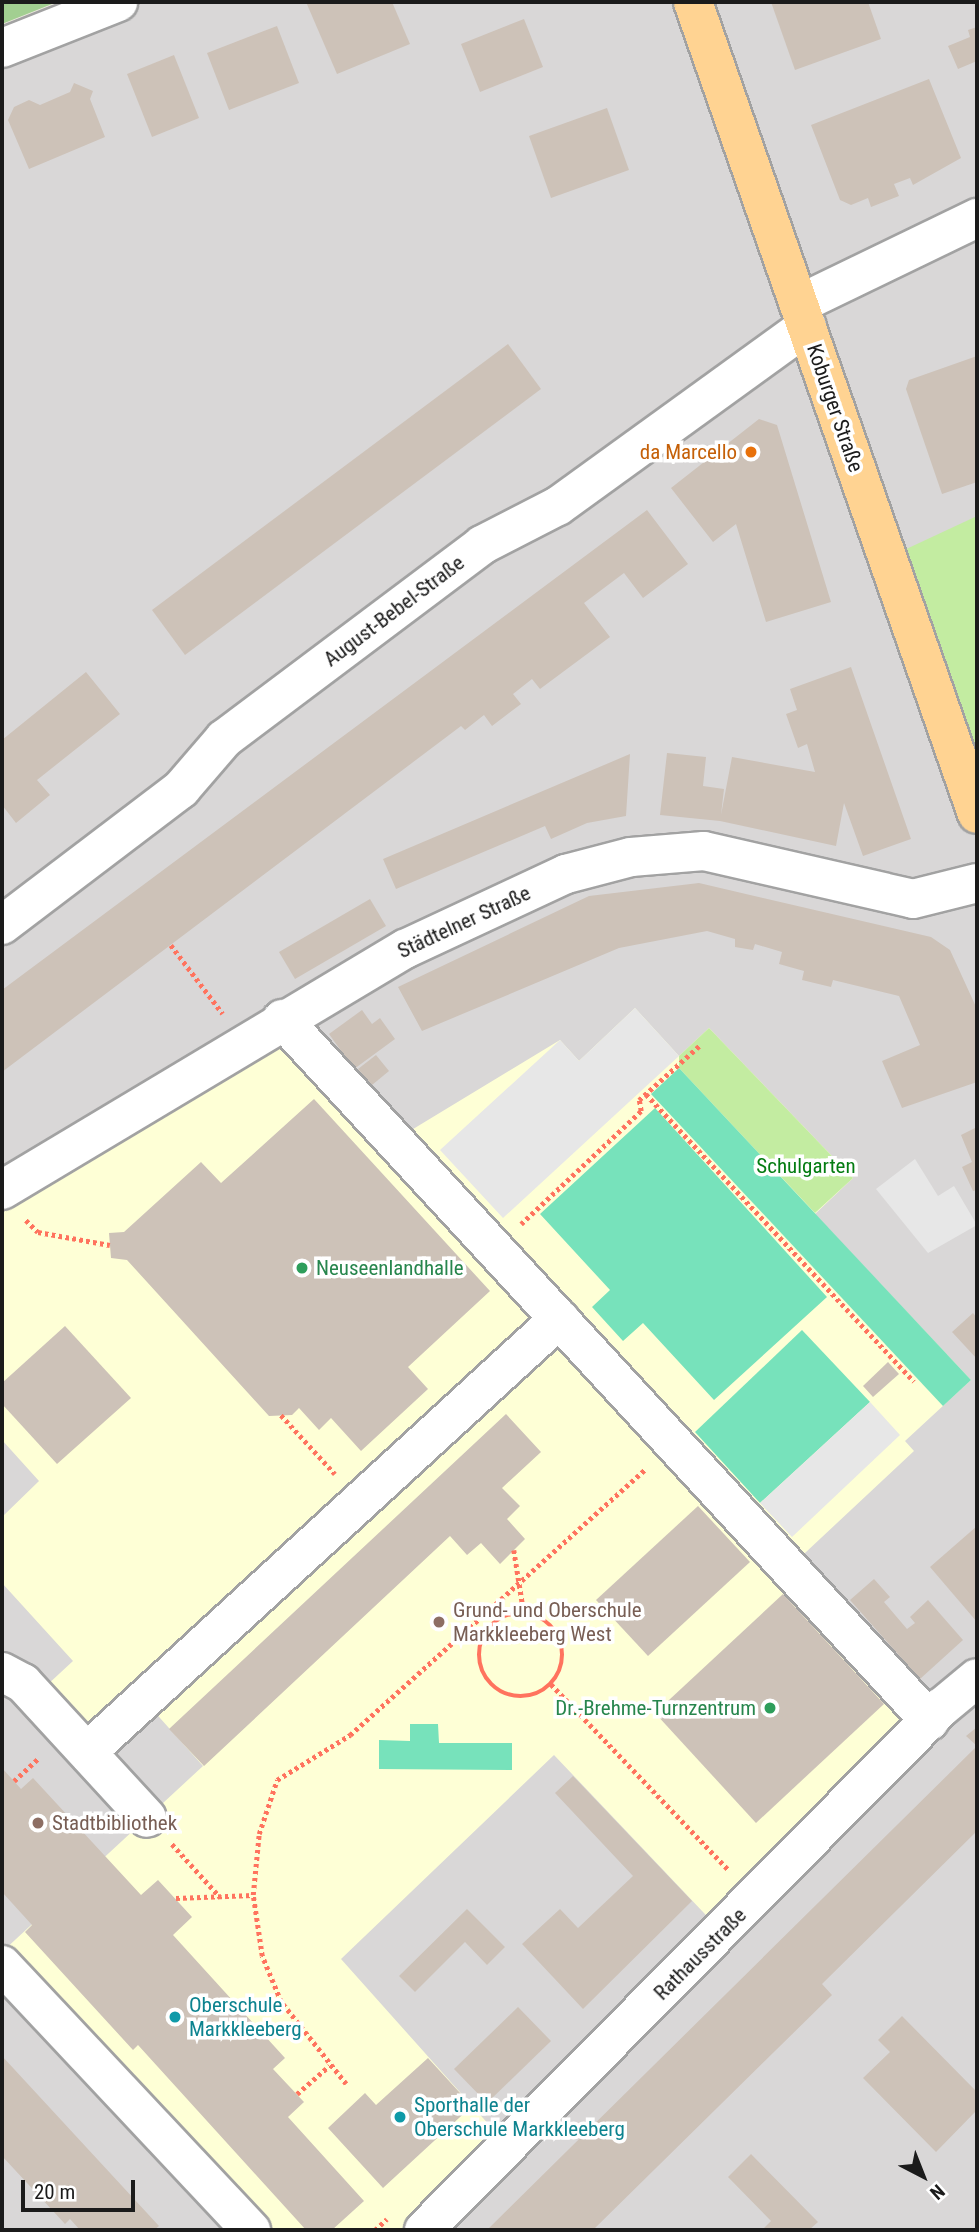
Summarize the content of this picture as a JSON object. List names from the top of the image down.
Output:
{
  "streets": {
    "main road": ["Koburger Straße"],
    "street": ["August-Bebel-Straße", "Städtelner Straße", "Rathausstraße"]
  },
  "crossings": [
    ["Koburger Straße", "August-Bebel-Straße"]
  ],
  "parks": ["Schulgarten"],
  "places": [
    "da Marcello",
    "Neuseenlandhalle",
    "Grund- und Oberschule Markkleeberg West",
    "Dr.-Brehme-Turnzentrum",
    "Stadtbibliothek",
    "Oberschule Markkleeberg",
    "Sporthalle der Oberschule Markkleeberg"
  ],
  "scale_bar": "20 m",
  "north": "bottom right"
}
